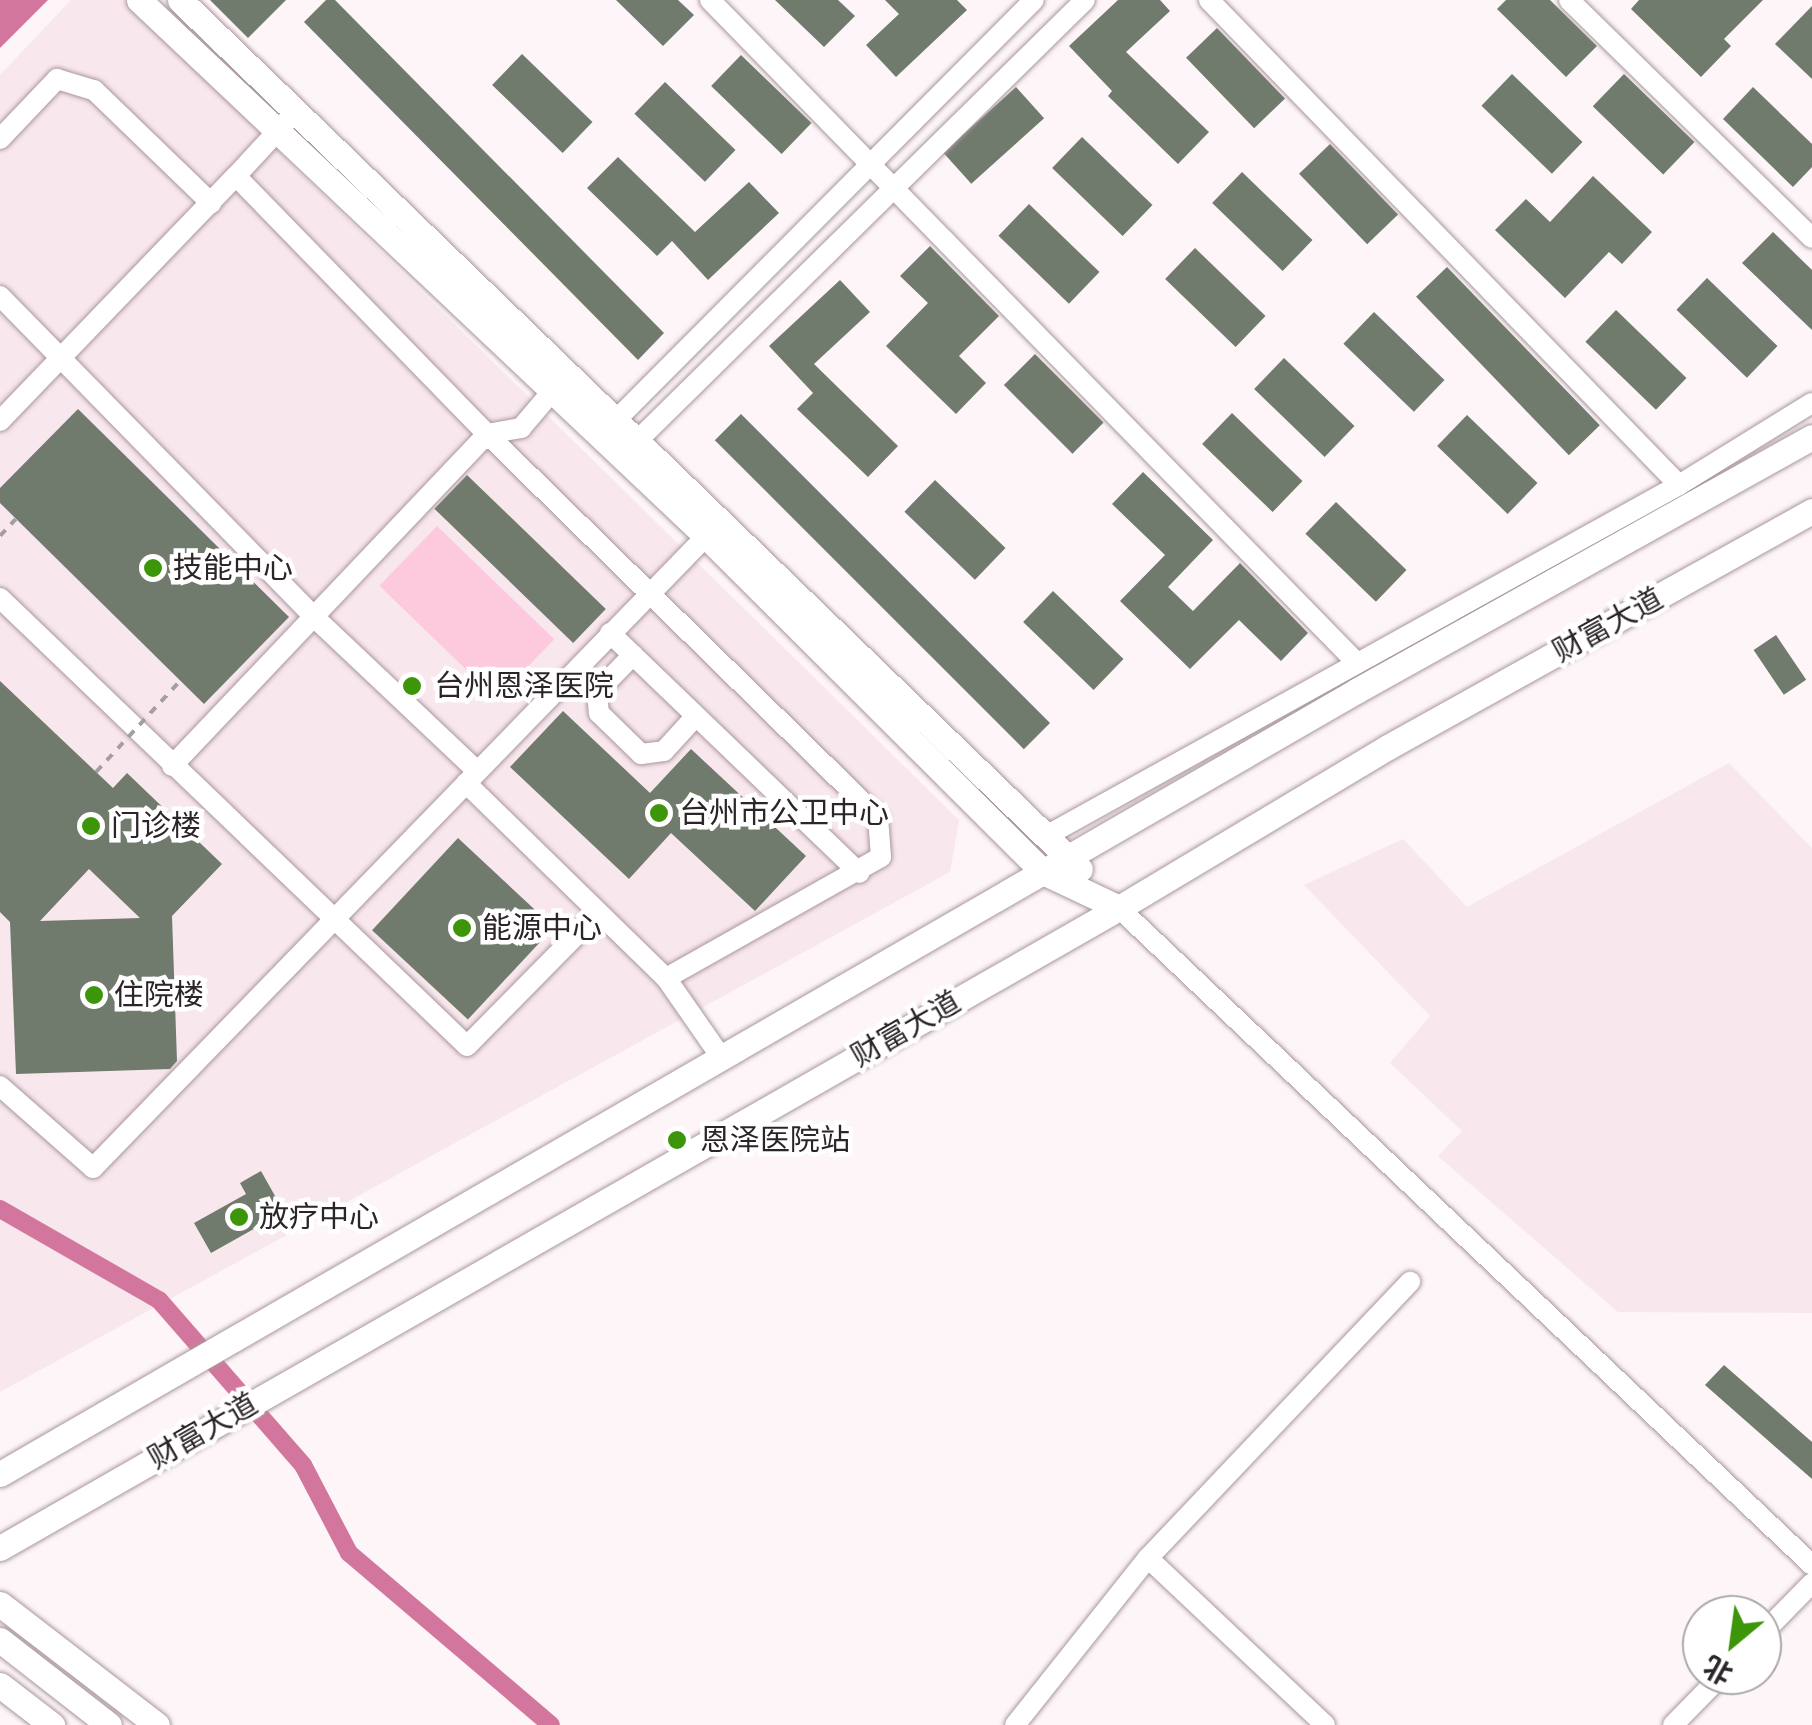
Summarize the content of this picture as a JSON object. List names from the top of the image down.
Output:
{
  "streets": {
    "main road": ["财富大道"]
  },
  "places": [
    "技能中心",
    "台州恩泽医院",
    "台州市公卫中心",
    "门诊楼",
    "能源中心",
    "住院楼",
    "恩泽医院站",
    "放疗中心"
  ],
  "north": "bottom left"
}
